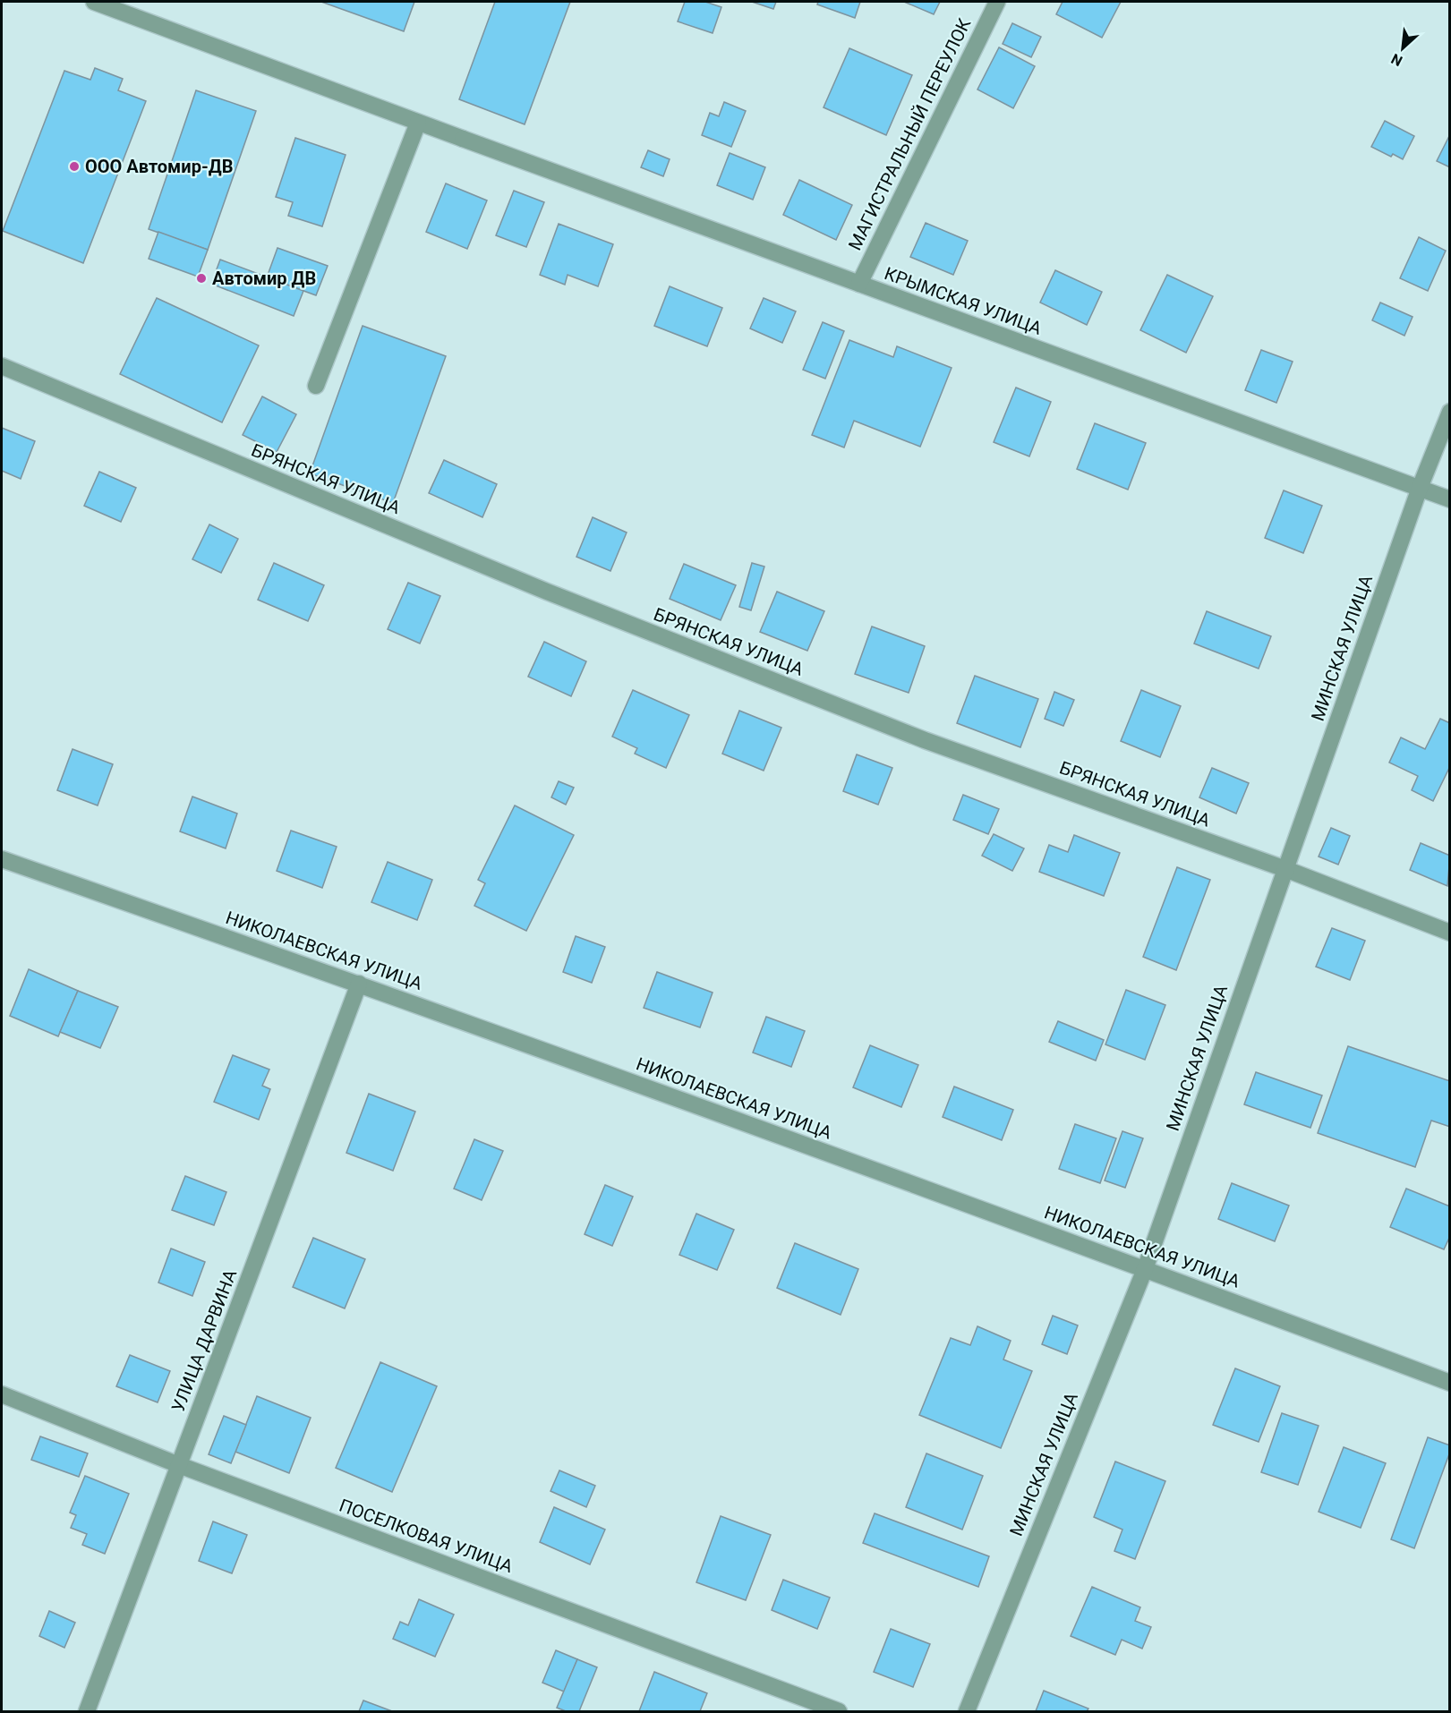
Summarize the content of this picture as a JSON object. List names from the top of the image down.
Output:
{
  "streets": {
    "street": [
      "МАГИСТРАЛЬНЫЙ ПЕРЕУЛОК",
      "КРЫМСКАЯ УЛИЦА",
      "БРЯНСКАЯ УЛИЦА",
      "МИНСКАЯ УЛИЦА",
      "НИКОЛАЕВСКАЯ УЛИЦА",
      "УЛИЦА ДАРВИНА",
      "ПОСЕЛКОВАЯ УЛИЦА"
    ]
  },
  "crossings": [
    ["МАГИСТРАЛЬНЫЙ ПЕРЕУЛОК", "КРЫМСКАЯ УЛИЦА"],
    ["КРЫМСКАЯ УЛИЦА", "МИНСКАЯ УЛИЦА"],
    ["БРЯНСКАЯ УЛИЦА", "МИНСКАЯ УЛИЦА"],
    ["МИНСКАЯ УЛИЦА", "НИКОЛАЕВСКАЯ УЛИЦА"],
    ["НИКОЛАЕВСКАЯ УЛИЦА", "УЛИЦА ДАРВИНА"],
    ["УЛИЦА ДАРВИНА", "ПОСЕЛКОВАЯ УЛИЦА"]
  ],
  "places": ["ООО Автомир-ДВ", "Автомир ДВ"],
  "north": "bottom left"
}
